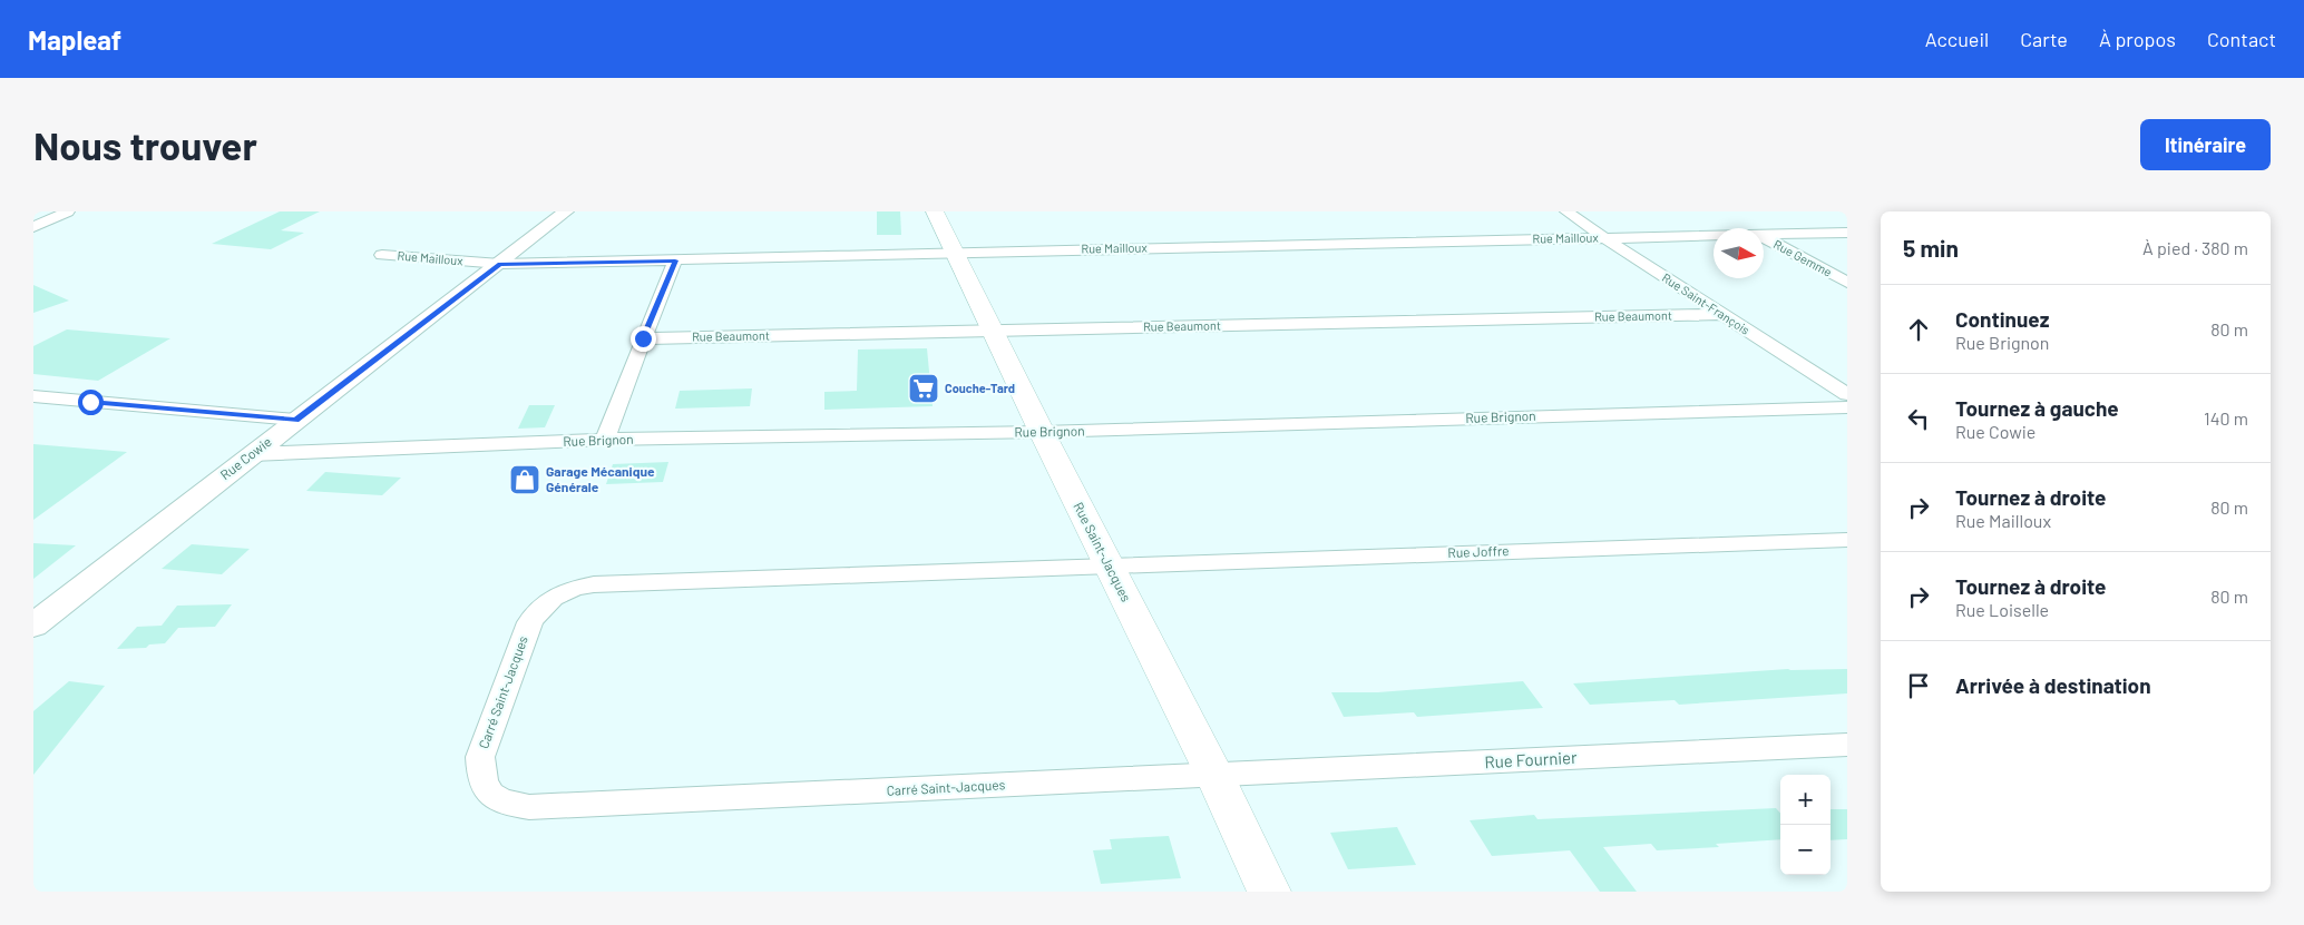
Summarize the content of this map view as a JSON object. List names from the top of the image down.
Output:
{
  "streets": {
    "main road": ["Rue Saint-Jacques"],
    "street": [
      "Rue Mailloux",
      "Rue Gemme",
      "Rue Saint-François",
      "Rue Beaumont",
      "Rue Brignon",
      "Rue Cowie",
      "Rue Joffre",
      "Carré Saint-Jacques",
      "Rue Fournier"
    ]
  },
  "crossings": [
    ["Rue Mailloux", "Rue Saint-François"],
    ["Rue Mailloux", "Rue Cowie"],
    ["Rue Mailloux", "Rue Saint-Jacques"],
    ["Rue Saint-François", "Rue Beaumont"],
    ["Rue Beaumont", "Rue Saint-Jacques"],
    ["Rue Brignon", "Rue Cowie"],
    ["Rue Brignon", "Rue Saint-Jacques"],
    ["Rue Saint-Jacques", "Rue Joffre"],
    ["Rue Saint-Jacques", "Carré Saint-Jacques"],
    ["Rue Saint-Jacques", "Rue Fournier"],
    ["Rue Joffre", "Carré Saint-Jacques"],
    ["Carré Saint-Jacques", "Rue Fournier"]
  ],
  "places": {
    "supermarket": ["Couche-Tard"],
    "shop": ["Garage Mécanique Générale"]
  },
  "north": "right",
  "page": {
    "header": "Mapleaf",
    "nav": [
      "Accueil",
      "Carte",
      "À propos",
      "Contact"
    ],
    "buttons": "Itinéraire",
    "title": "Nous trouver",
    "heading": ["5 min", "À pied · 380 m"],
    "list": [
      ["Continuez", "Rue Brignon", "80 m"],
      ["Tournez à gauche", "Rue Cowie", "140 m"],
      ["Tournez à droite", "Rue Mailloux", "80 m"],
      ["Tournez à droite", "Rue Loiselle", "80 m"],
      "Arrivée à destination"
    ],
    "map_buttons": ["+", "−"]
  }
}
